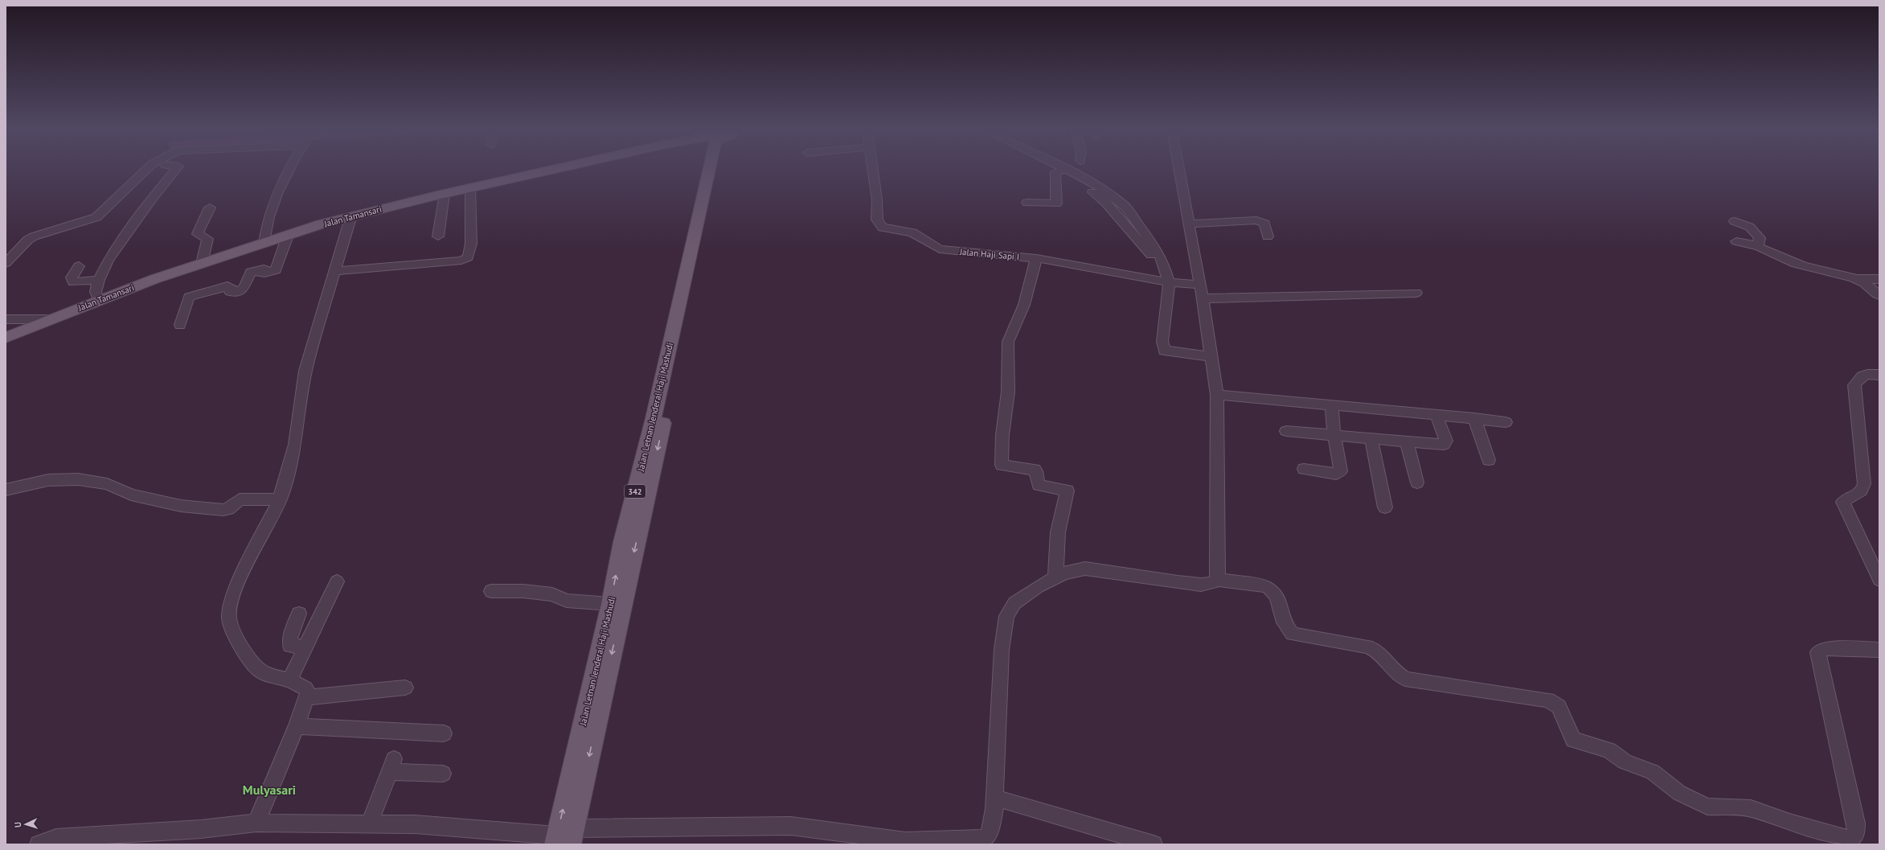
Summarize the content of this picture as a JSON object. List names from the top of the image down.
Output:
{
  "streets": {
    "main road": ["Jalan Tamansari", "Jalan Letnan Jenderal Haji Mashudi", "342"],
    "street": ["Jalan Haji Sapi I"]
  },
  "districts": ["Mulyasari"],
  "north": "left"
}
